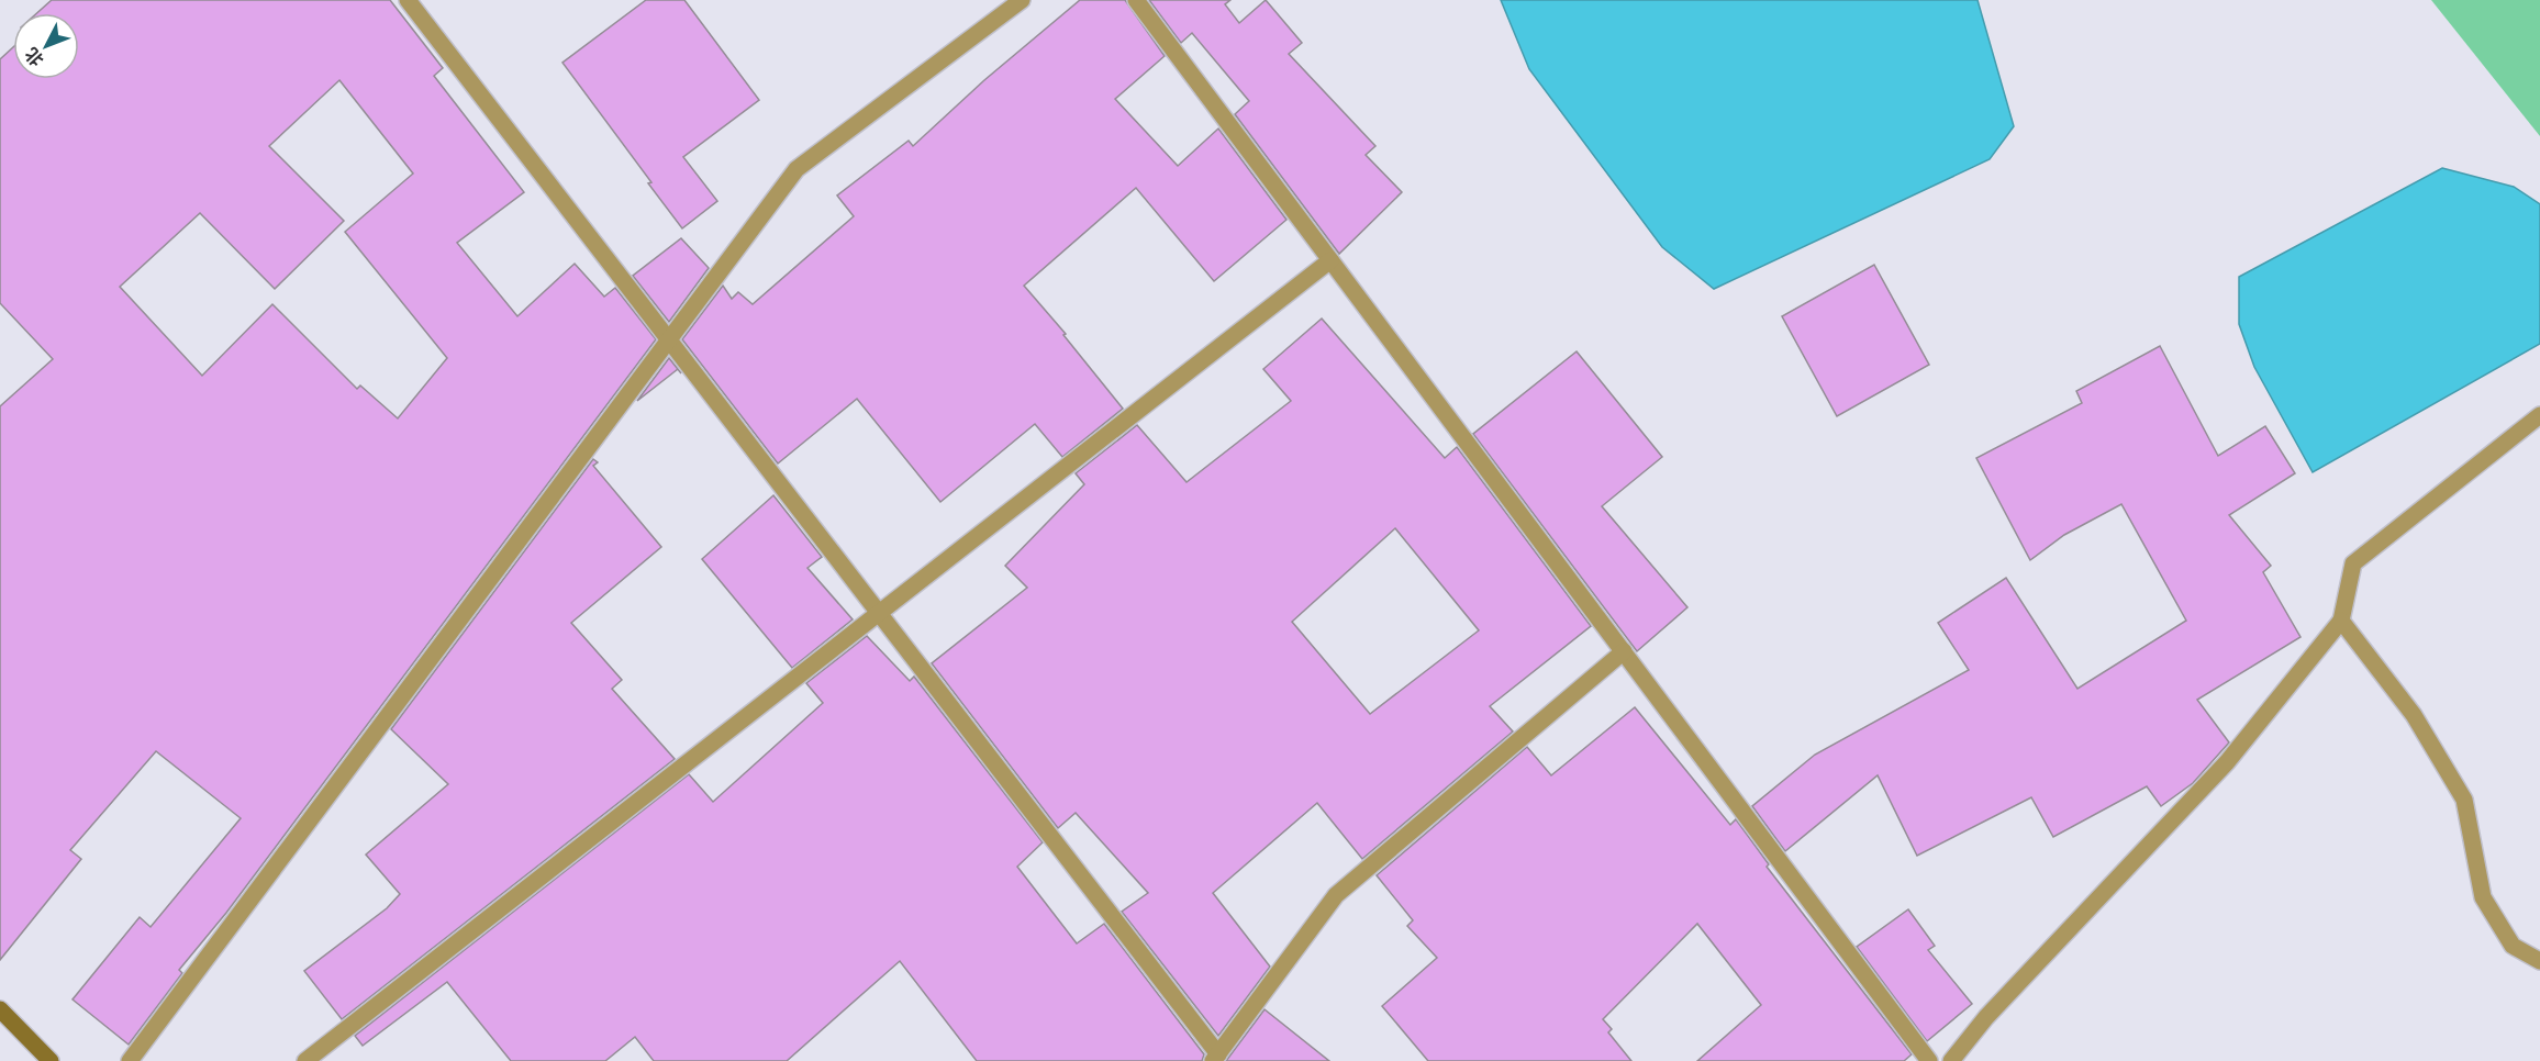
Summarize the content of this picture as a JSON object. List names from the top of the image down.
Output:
{
  "north": "bottom left"
}
